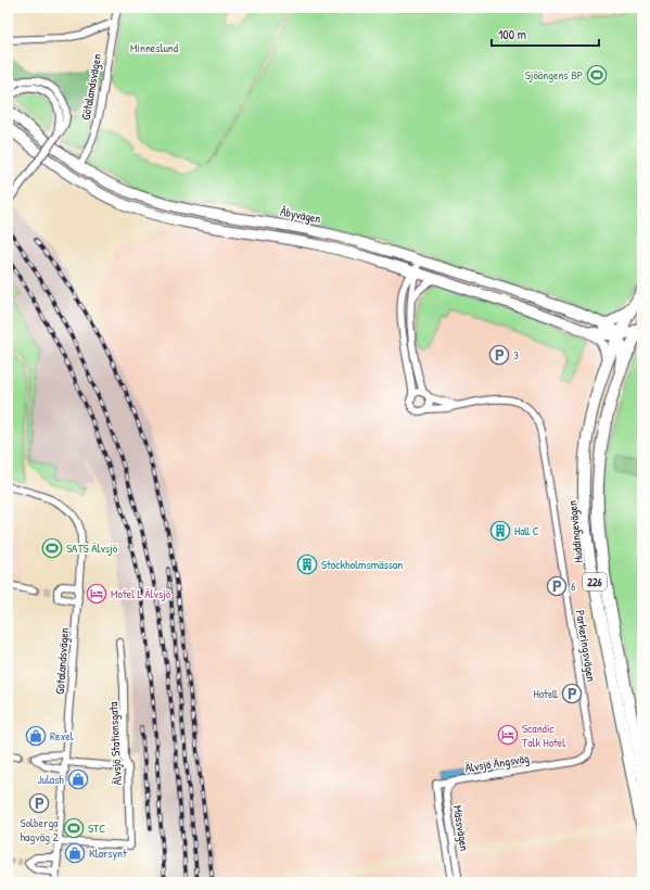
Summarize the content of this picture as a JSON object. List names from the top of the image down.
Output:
{
  "streets": {
    "main road": ["Huddingevägen", "226"],
    "street": [
      "Götalandsvägen",
      "Åbyvägen",
      "Parkeringsvägen",
      "Älvsjö Stationsgata",
      "Älvsjö Ängsväg",
      "Mässvägen"
    ]
  },
  "crossings": [
    ["Götalandsvägen", "Åbyvägen"],
    ["Götalandsvägen", "Älvsjö Stationsgata"],
    ["Åbyvägen", "Huddingevägen"],
    ["Åbyvägen", "Parkeringsvägen"],
    ["Parkeringsvägen", "Älvsjö Ängsväg"],
    ["Älvsjö Ängsväg", "Mässvägen"]
  ],
  "parks": ["Minneslund"],
  "places": {
    "sports": ["Sjöängens BP", "SATS Älvsjö", "STC"],
    "parking": [
      "3",
      "6",
      "Hotell",
      "Solberga hagväg 2"
    ],
    "building": ["Hall C", "Stockholmsmässan"],
    "hotel": ["Motel L Älvsjö", "Scandic Talk Hotel"],
    "shop": ["Rexel", "Julash", "Klarsynt"]
  },
  "scale_bar": "100 m"
}
